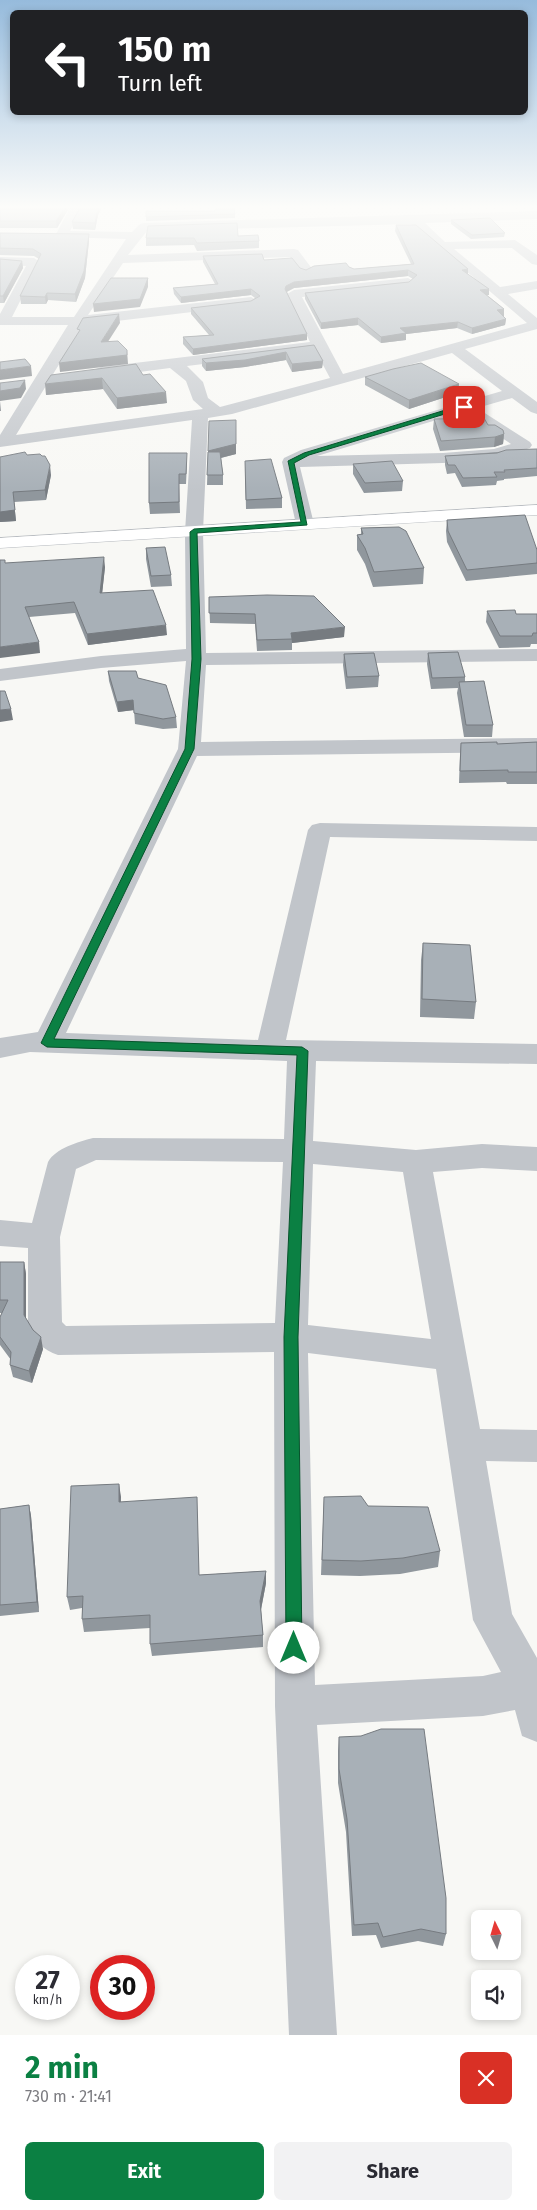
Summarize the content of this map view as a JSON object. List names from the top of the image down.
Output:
{
  "north": "top",
  "page": {
    "turn": ["150 m", "Turn left"],
    "speed": "27 km/h",
    "limit": "30",
    "heading": ["2 min", "730 m · 21:41"],
    "buttons": ["Exit", "Share"]
  }
}
